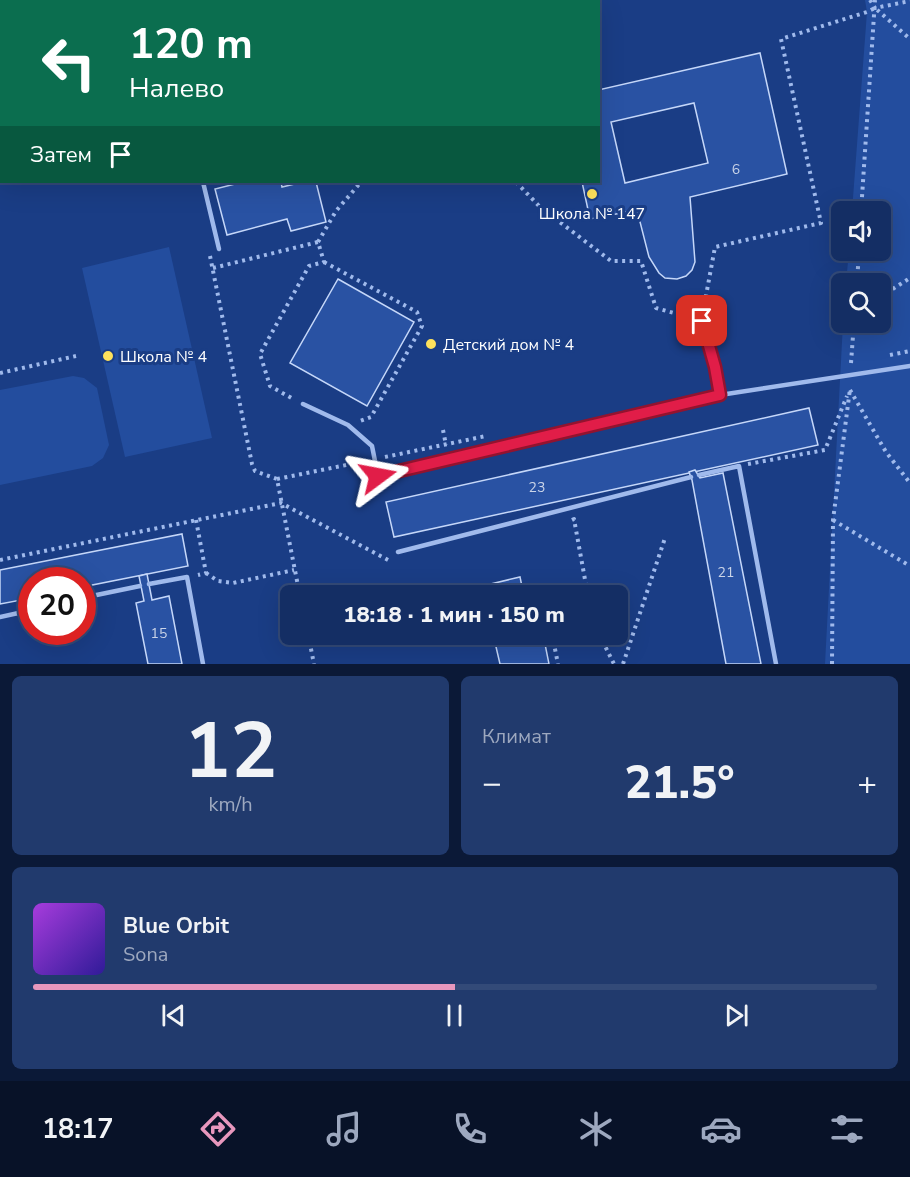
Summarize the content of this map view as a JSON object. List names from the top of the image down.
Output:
{
  "places": ["Школа № 147", "Детский дом № 4", "Школа № 4"],
  "house_numbers": [
    "6",
    "23",
    "21",
    "15"
  ],
  "page": {
    "turn": ["120 m", "Налево"],
    "then": "Затем",
    "limit": "20",
    "trip": "18:18 · 1 мин · 150 m",
    "tile": [
      ["12", "km/h"],
      "Климат"
    ],
    "heat": ["−", "21.5°", "+"],
    "song": ["Blue Orbit", "Sona"],
    "tabs": "18:17"
  }
}
